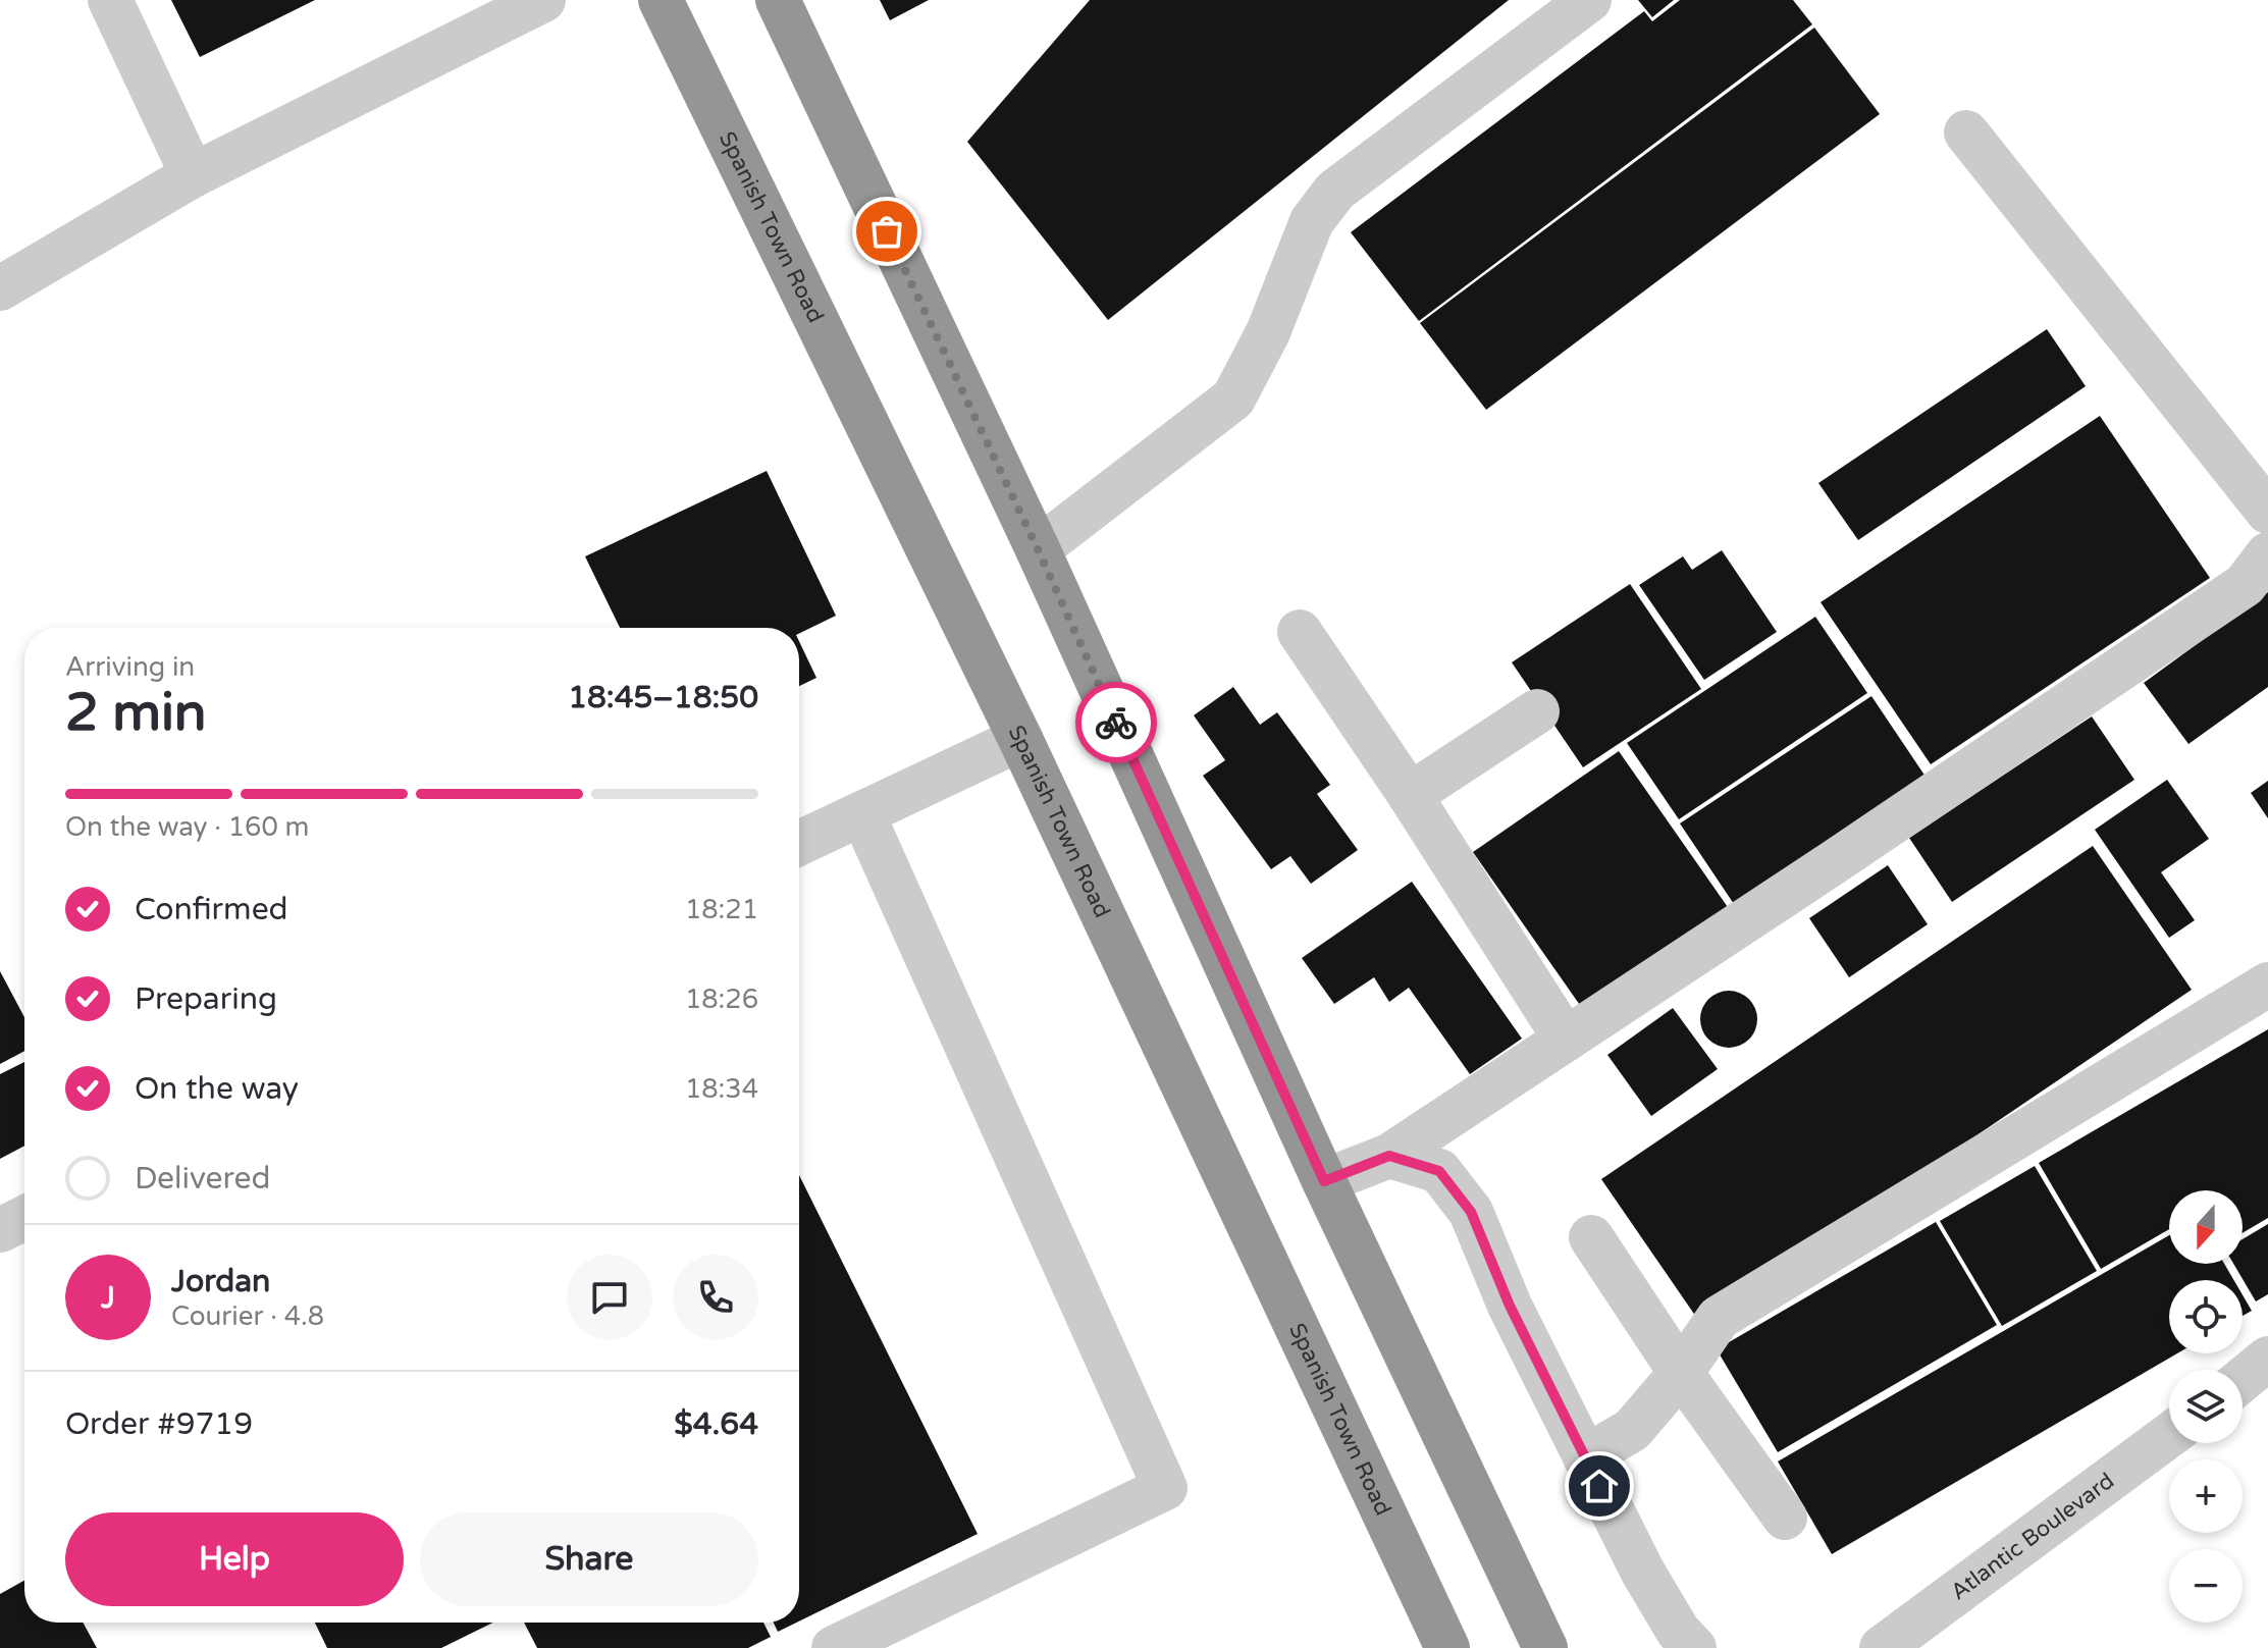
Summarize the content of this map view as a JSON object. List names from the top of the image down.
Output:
{
  "streets": {
    "highway": ["Spanish Town Road"],
    "street": ["Atlantic Boulevard"]
  },
  "north": "bottom",
  "page": {
    "heading": ["2 min", "Arriving in", "18:45–18:50"],
    "panel": [
      "Jordan",
      "Courier · 4.8",
      "Order #9719",
      "$4.64"
    ],
    "bar": "On the way · 160 m",
    "list": [
      ["Confirmed", "18:21"],
      ["Preparing", "18:26"],
      ["On the way", "18:34"],
      "Delivered"
    ],
    "map_buttons": ["+", "−"],
    "round": "J",
    "buttons": ["Help", "Share"]
  }
}
